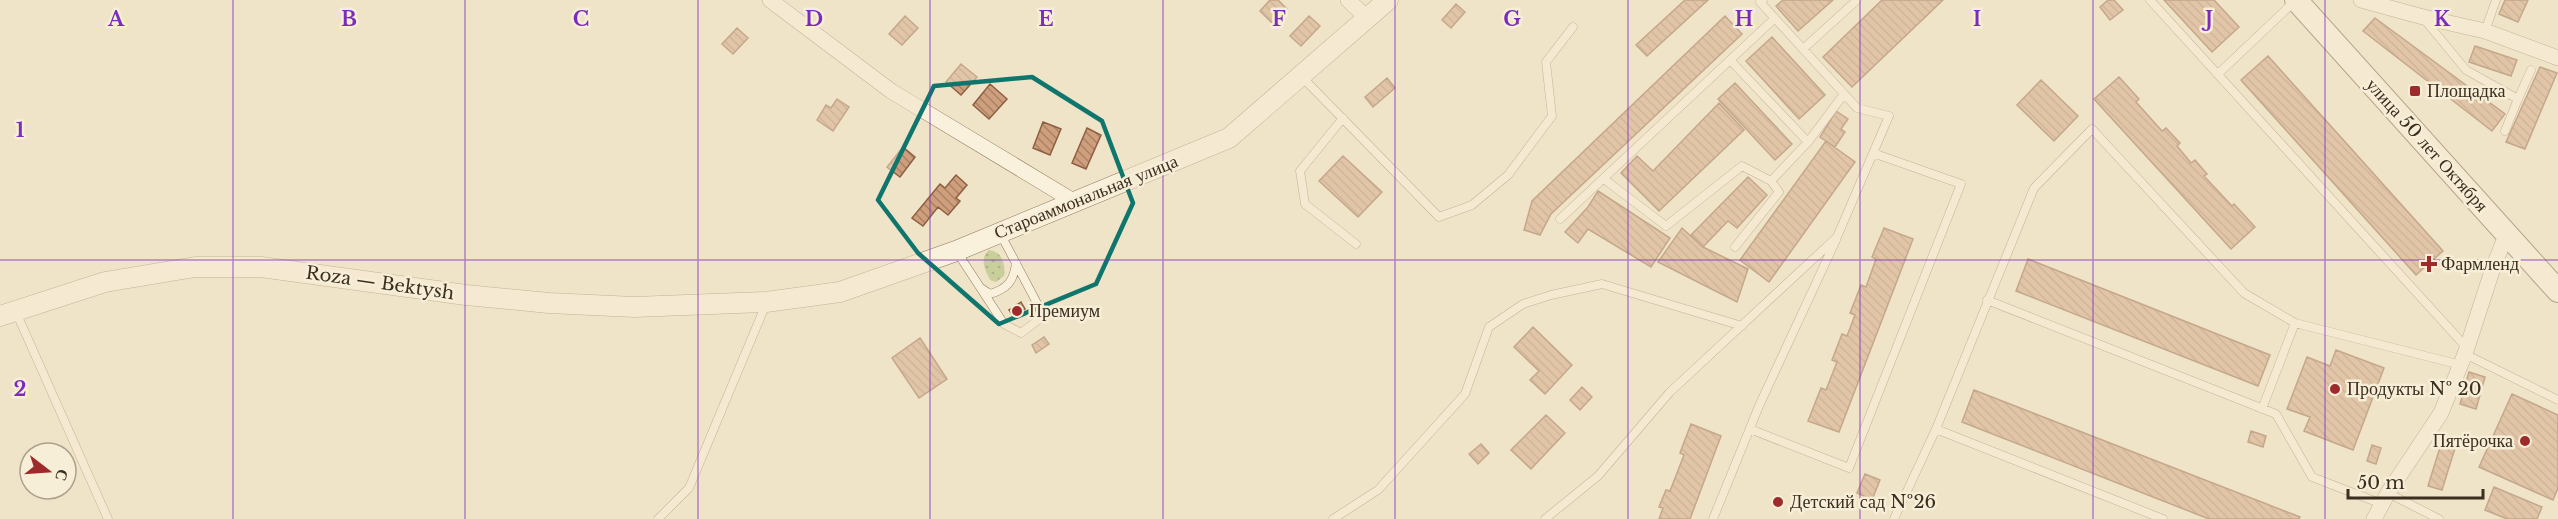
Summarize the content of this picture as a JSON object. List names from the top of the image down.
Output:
{
  "streets": {
    "main road": ["улица 50 лет Октября"],
    "street": ["Староаммональная улица", "Roza — Bektysh"]
  },
  "crossings": [
    ["Староаммональная улица", "Roza — Bektysh"]
  ],
  "places": {
    "transit": ["Площадка"],
    "health": ["Фармленд"],
    "other": [
      "Премиум",
      "Продукты № 20",
      "Пятёрочка",
      "Детский сад №26"
    ]
  },
  "scale_bar": "50 m",
  "north": "right",
  "grid": {
    "columns": [
      "A",
      "B",
      "C",
      "D",
      "E",
      "F",
      "G",
      "H",
      "I",
      "J",
      "K"
    ],
    "rows": ["1", "2"]
  }
}
